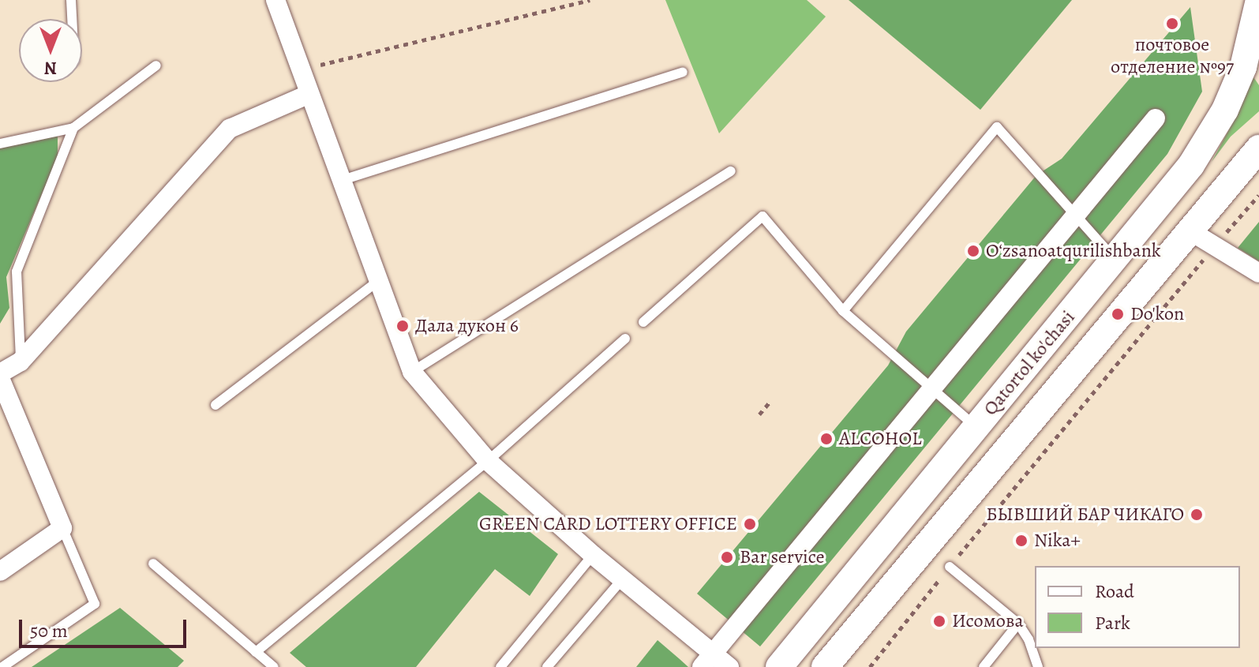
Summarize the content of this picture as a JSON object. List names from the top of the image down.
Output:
{
  "streets": {
    "main road": ["Qatortol ko'chasi"]
  },
  "places": [
    "почтовое отделение №97",
    "Oʻzsanoatqurilishbank",
    "Do'kon",
    "Дала дукон 6",
    "ALCOHOL",
    "БЫВШИЙ БАР ЧИКАГО",
    "GREEN CARD LOTTERY OFFICE",
    "Nika+",
    "Bar service",
    "Исомова"
  ],
  "legend": ["Road", "Park"],
  "scale_bar": "50 m",
  "north": "bottom"
}
